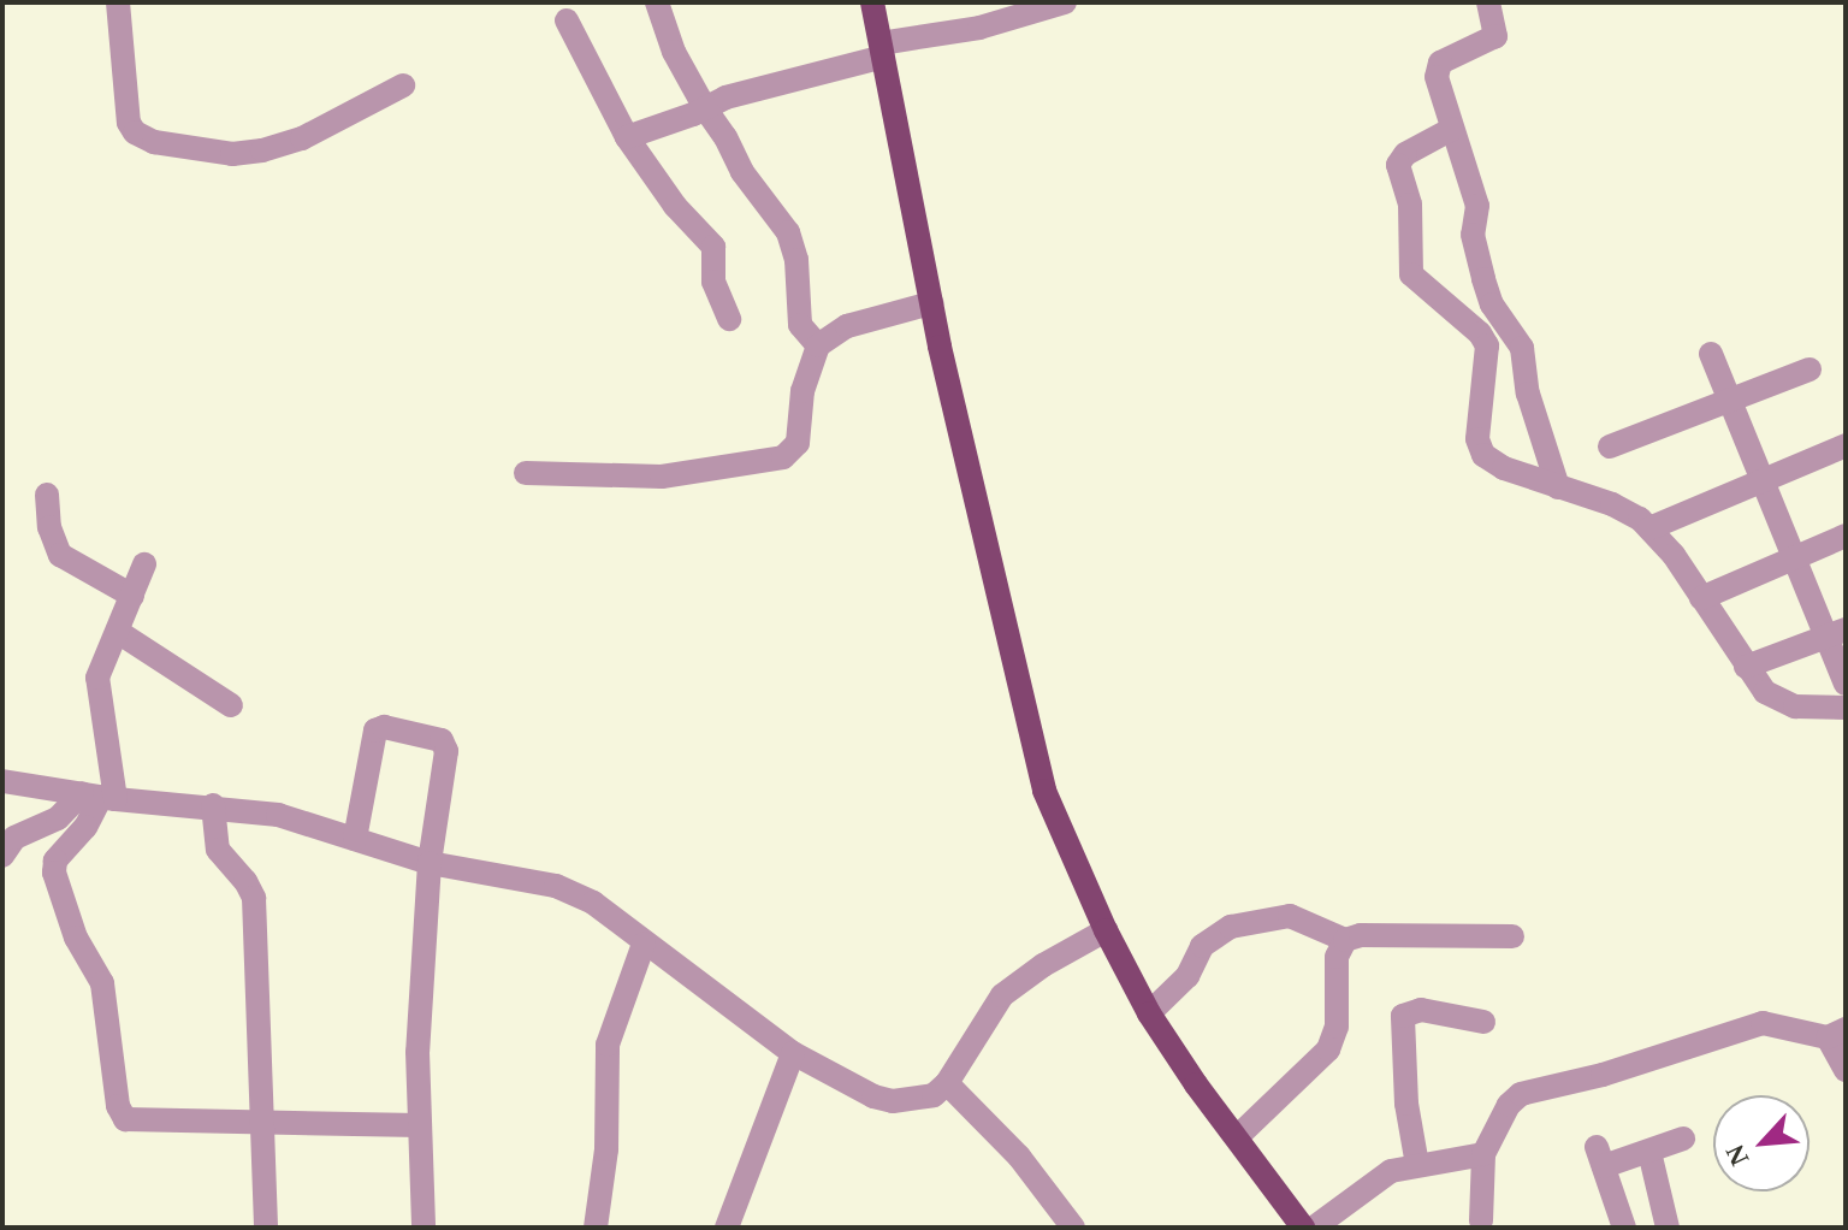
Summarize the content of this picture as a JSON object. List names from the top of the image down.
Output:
{
  "north": "bottom left"
}
